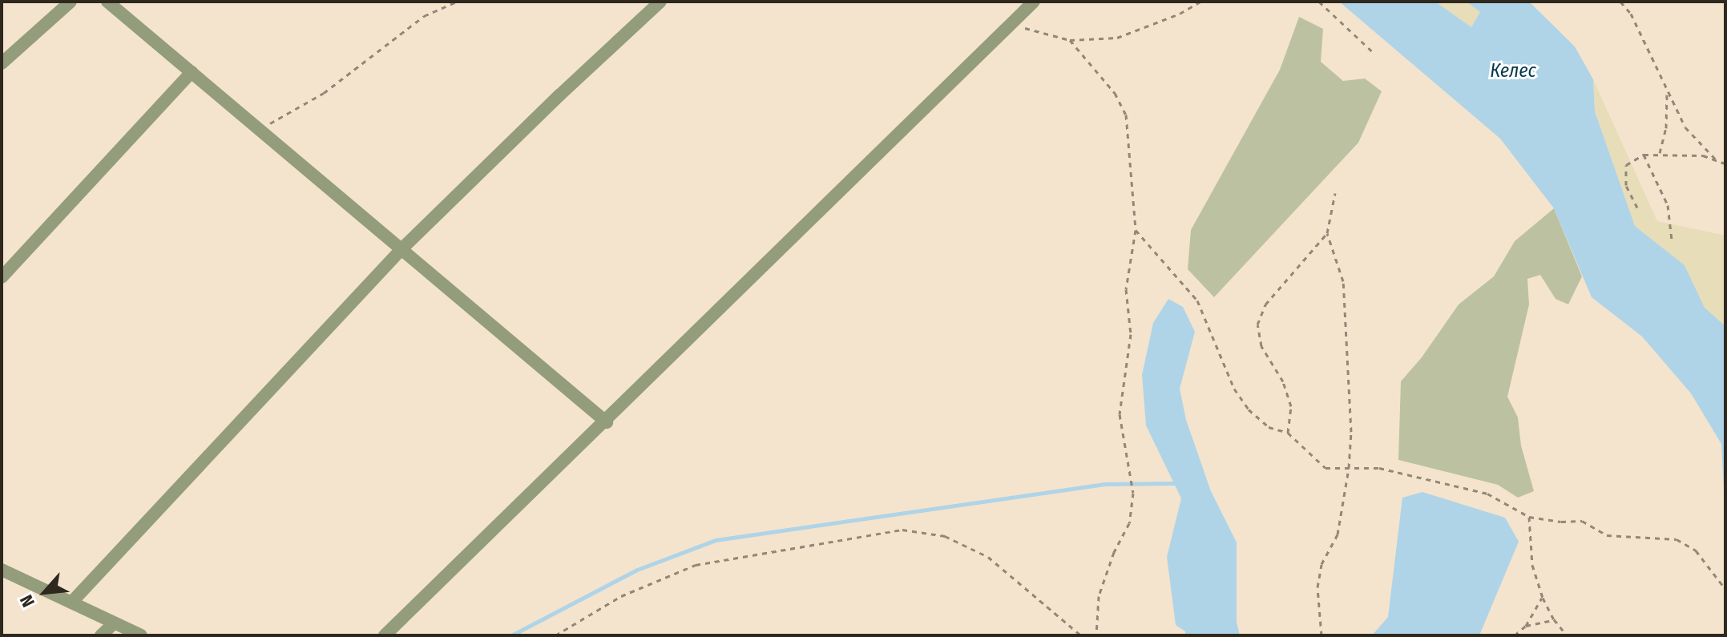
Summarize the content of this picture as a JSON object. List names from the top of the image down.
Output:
{
  "water": ["Келес"],
  "north": "bottom left"
}
